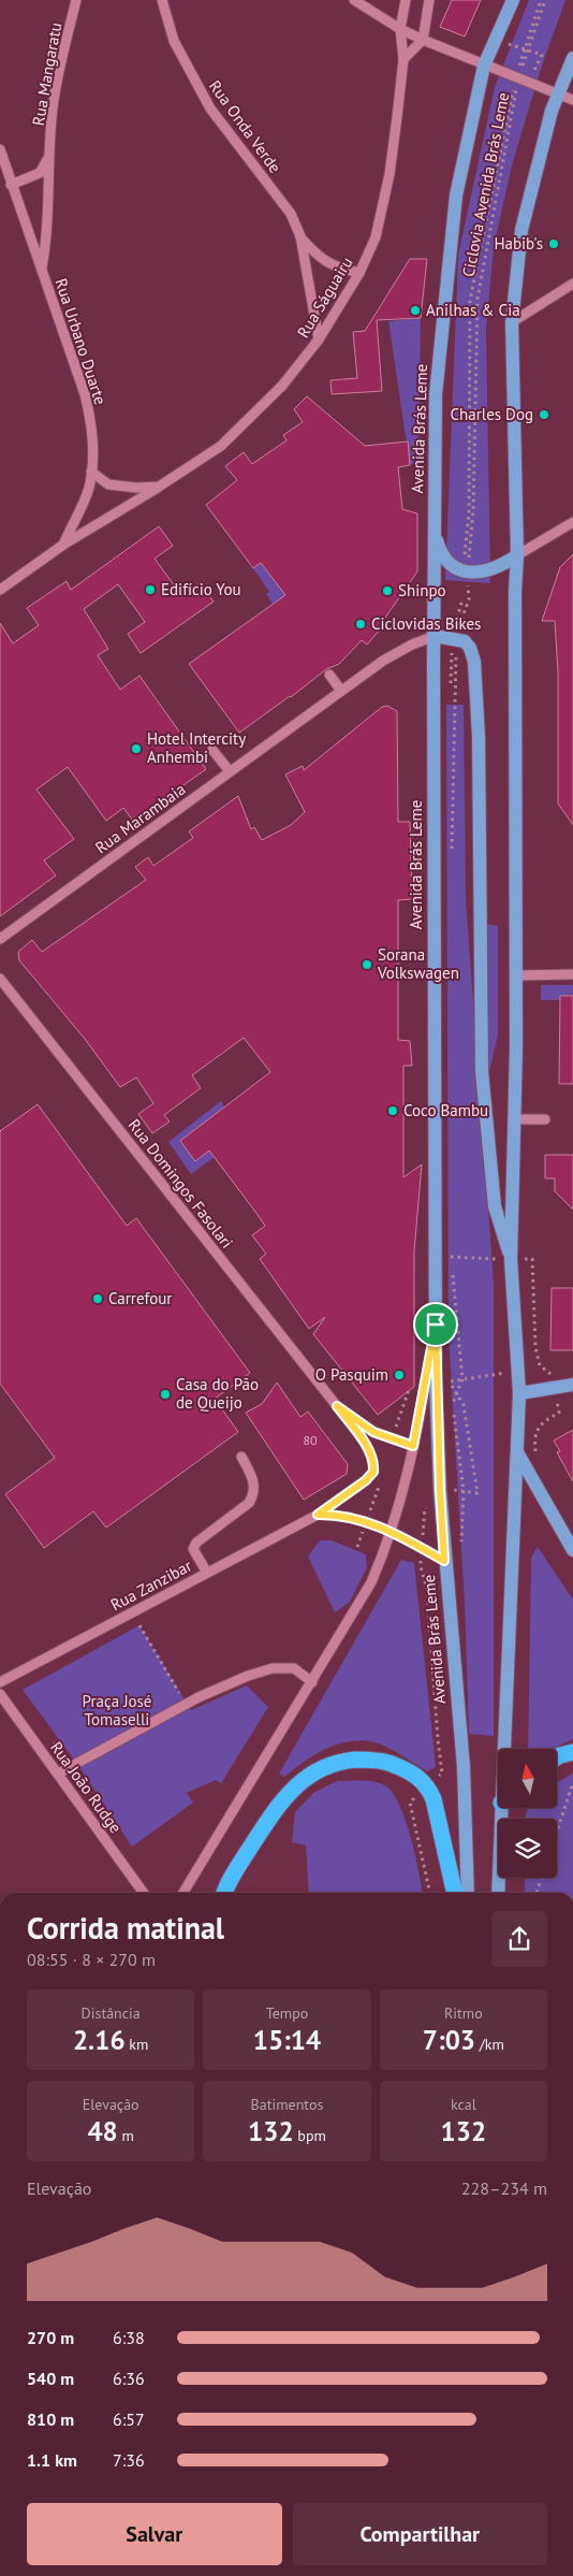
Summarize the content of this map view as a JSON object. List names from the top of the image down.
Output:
{
  "streets": {
    "main road": ["Avenida Brás Leme"],
    "street": [
      "Rua Mangaratu",
      "Rua Onda Verde",
      "Rua Ságuairu",
      "Rua Urbano Duarte",
      "Rua Marambaia",
      "Rua Domingos Fasolari",
      "Rua Zanzibar",
      "Rua João Rudge"
    ],
    "path": ["Ciclovia Avenida Brás Leme"]
  },
  "crossings": [
    ["Rua Mangaratu", "Rua Urbano Duarte"],
    ["Rua Onda Verde", "Rua Ságuairu"],
    ["Rua Ságuairu", "Rua Urbano Duarte"],
    ["Avenida Brás Leme", "Rua Marambaia"],
    ["Avenida Brás Leme", "Rua Zanzibar"],
    ["Rua Domingos Fasolari", "Rua Zanzibar"]
  ],
  "parks": ["Praça José Tomaselli"],
  "places": [
    "Habib's",
    "Anilhas & Cia",
    "Charles Dog",
    "Edifício You",
    "Shinpo",
    "Ciclovidas Bikes",
    "Hotel Intercity Anhembi",
    "Sorana Volkswagen",
    "Coco Bambu",
    "Carrefour",
    "O Pasquim",
    "Casa do Pão de Queijo"
  ],
  "house_numbers": ["80"],
  "north": "top",
  "page": {
    "heading": ["Corrida matinal", "08:55 · 8 × 270 m"],
    "stats": [
      ["Distância", "2.16 km"],
      ["Tempo", "15:14"],
      ["Ritmo", "7:03 /km"],
      ["Elevação", "48 m"],
      ["Batimentos", "132 bpm"],
      ["kcal", "132"]
    ],
    "chart": ["Elevação", "228–234 m"],
    "list": [
      {
        "name": "270 m",
        "note": "6:38"
      },
      {
        "name": "540 m",
        "note": "6:36"
      },
      {
        "name": "810 m",
        "note": "6:57"
      },
      {
        "name": "1.1 km",
        "note": "7:36"
      }
    ],
    "buttons": ["Salvar", "Compartilhar"]
  }
}
